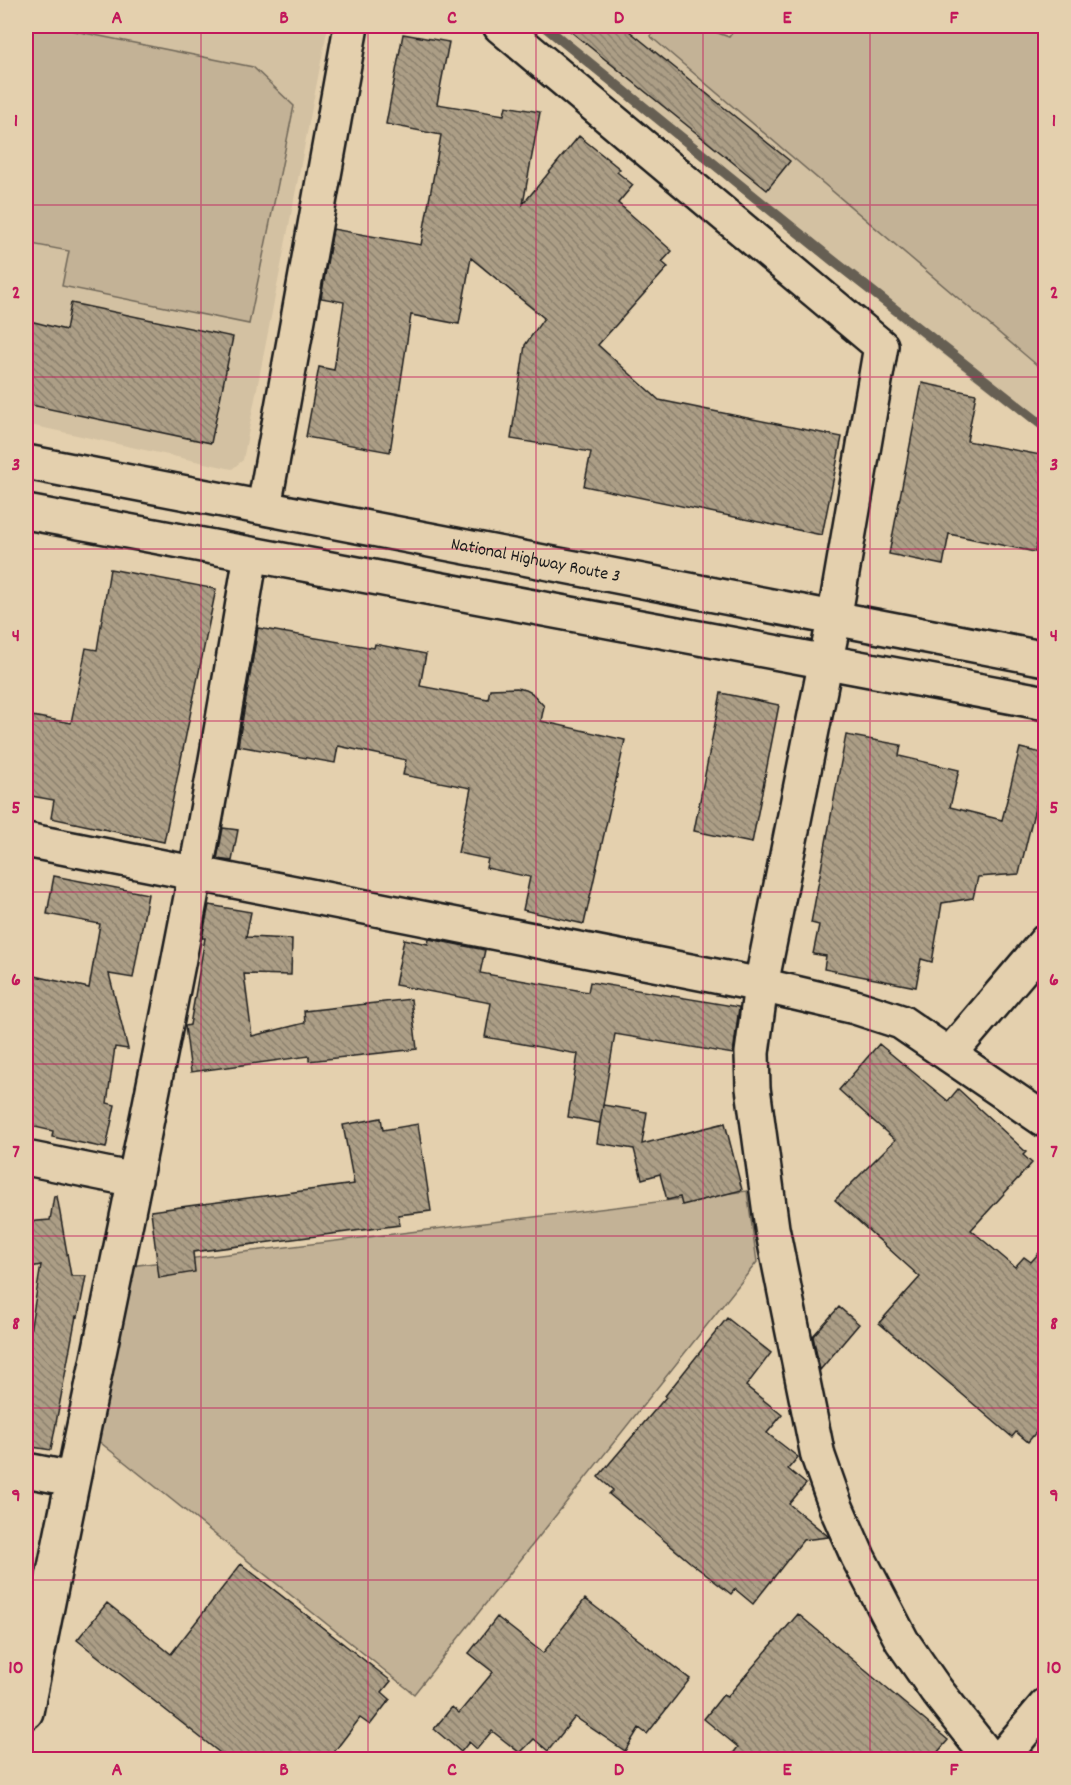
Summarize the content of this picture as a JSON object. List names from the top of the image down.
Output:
{
  "streets": {
    "main road": ["National Highway Route 3"]
  },
  "grid": {
    "columns": [
      "A",
      "B",
      "C",
      "D",
      "E",
      "F"
    ],
    "rows": [
      "1",
      "2",
      "3",
      "4",
      "5",
      "6",
      "7",
      "8",
      "9",
      "10"
    ]
  }
}
